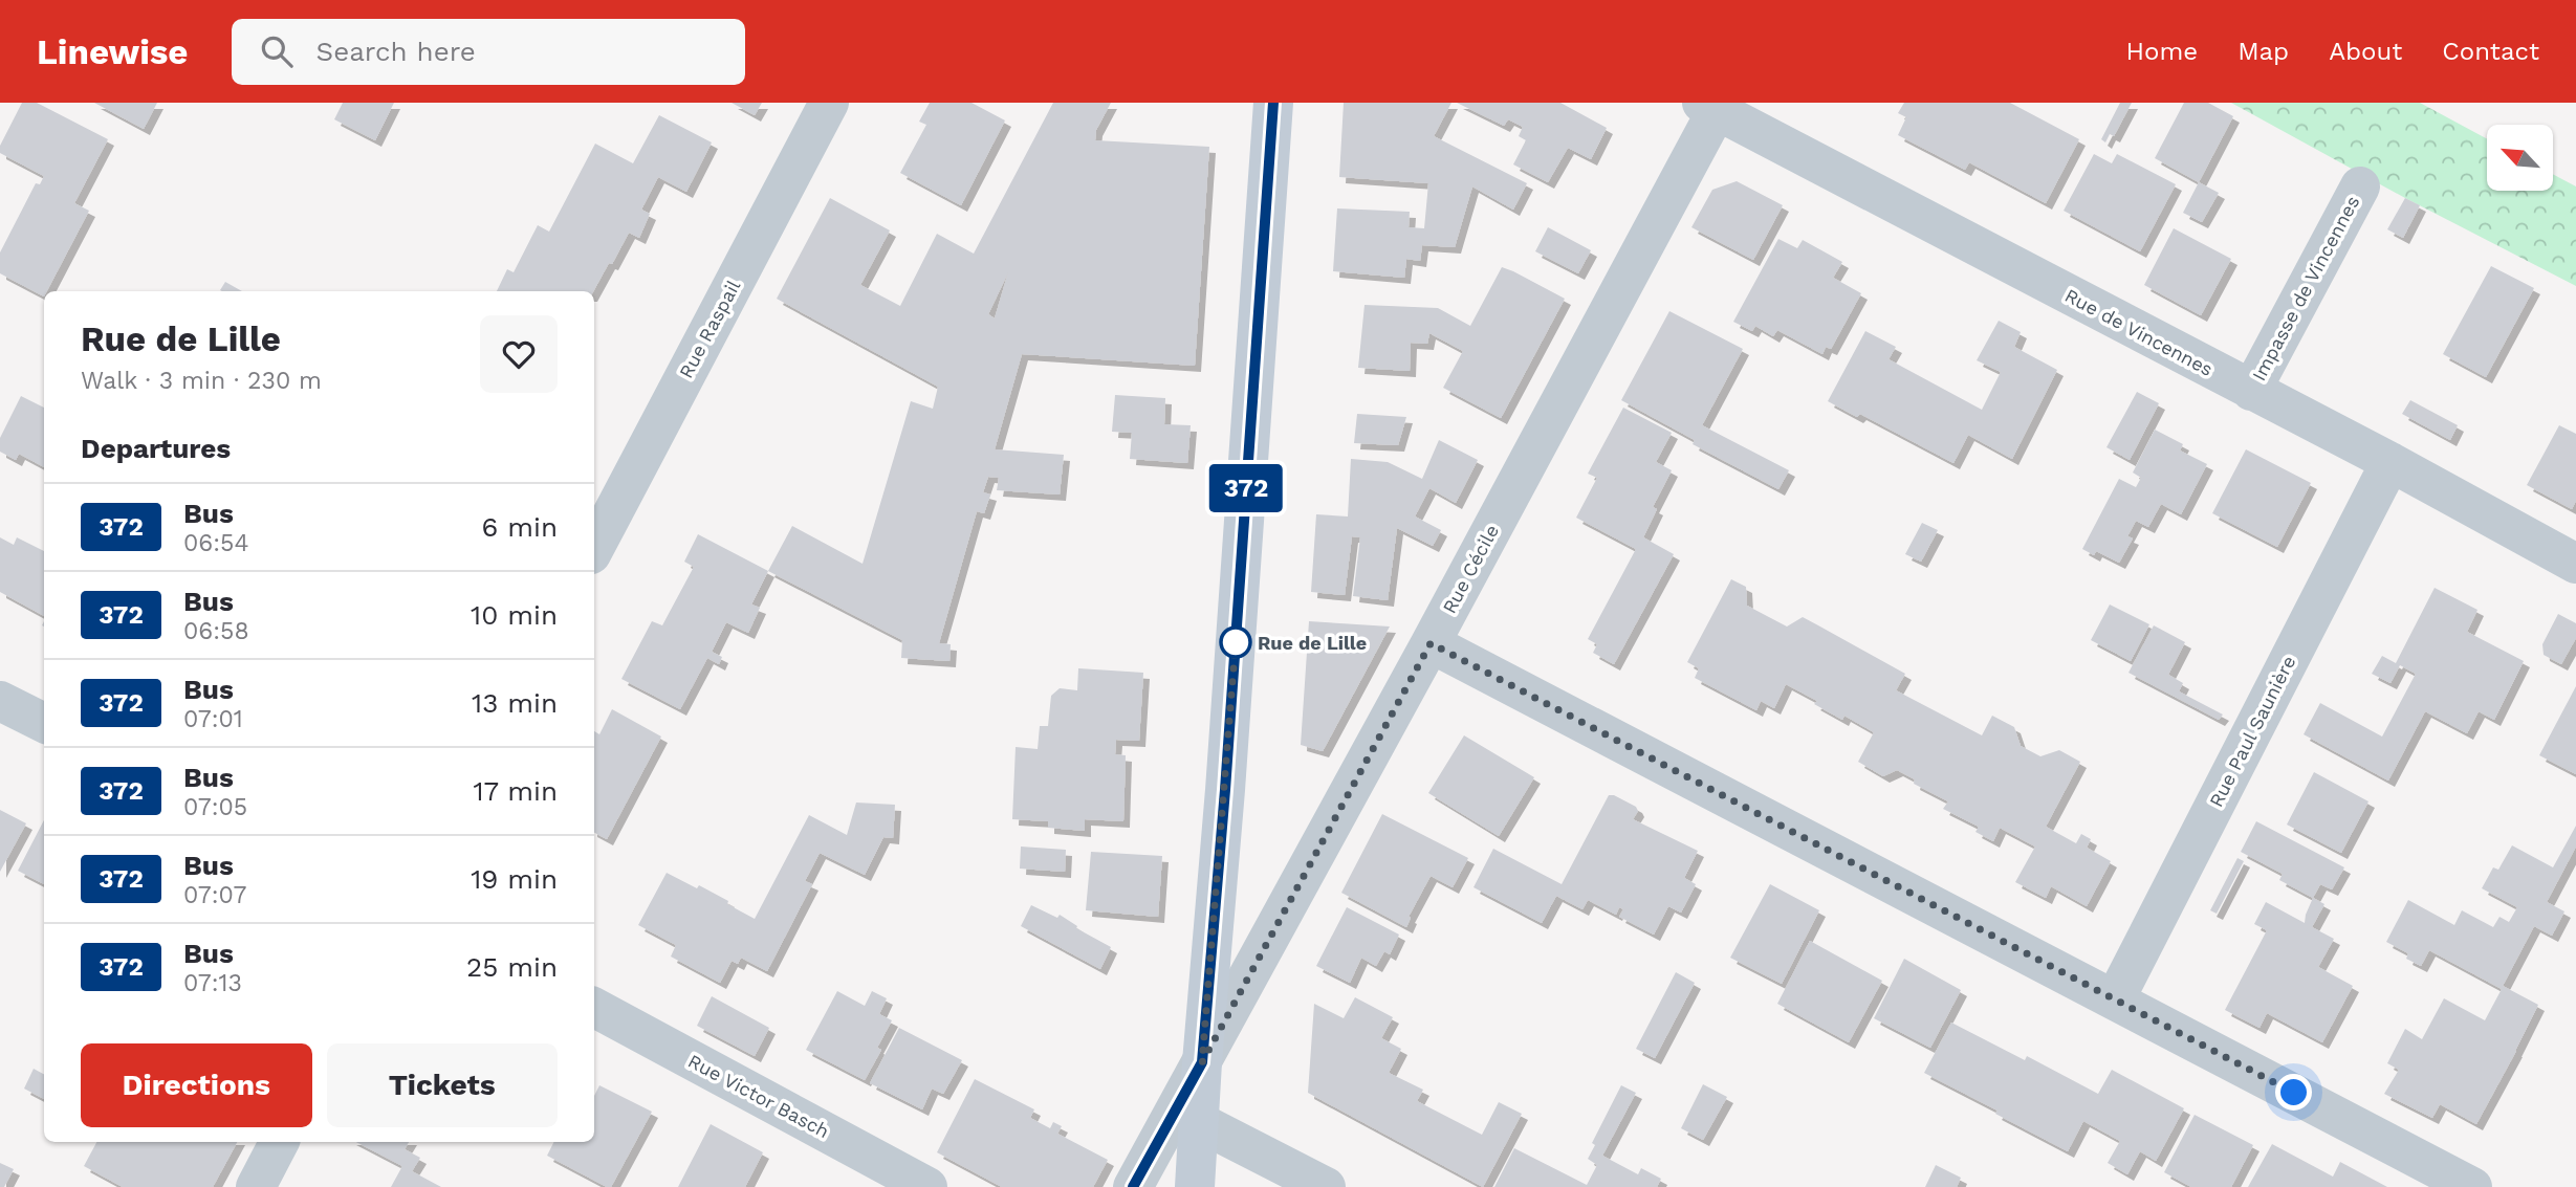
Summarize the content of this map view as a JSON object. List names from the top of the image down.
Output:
{
  "streets": {
    "street": [
      "Impasse de Vincennes",
      "Rue Raspail",
      "Rue de Vincennes",
      "Rue Cécile",
      "Rue Paul Saunière",
      "Rue Victor Basch"
    ]
  },
  "crossings": [
    ["Impasse de Vincennes", "Rue de Vincennes"],
    ["Rue de Vincennes", "Rue Cécile"],
    ["Rue de Vincennes", "Rue Paul Saunière"]
  ],
  "places": ["Rue de Lille"],
  "lines": ["bus line 372"],
  "north": "top left",
  "page": {
    "header": "Linewise",
    "search": "Search here",
    "nav": [
      "Home",
      "Map",
      "About",
      "Contact"
    ],
    "on_map": "372",
    "heading": [
      ["Rue de Lille", "Walk · 3 min · 230 m"],
      "Departures"
    ],
    "list": [
      {
        "mark": "372",
        "name": "Bus",
        "note": "06:54",
        "value": "6 min"
      },
      {
        "mark": "372",
        "name": "Bus",
        "note": "06:58",
        "value": "10 min"
      },
      {
        "mark": "372",
        "name": "Bus",
        "note": "07:01",
        "value": "13 min"
      },
      {
        "mark": "372",
        "name": "Bus",
        "note": "07:05",
        "value": "17 min"
      },
      {
        "mark": "372",
        "name": "Bus",
        "note": "07:07",
        "value": "19 min"
      },
      {
        "mark": "372",
        "name": "Bus",
        "note": "07:13",
        "value": "25 min"
      }
    ],
    "buttons": ["Directions", "Tickets"]
  }
}
